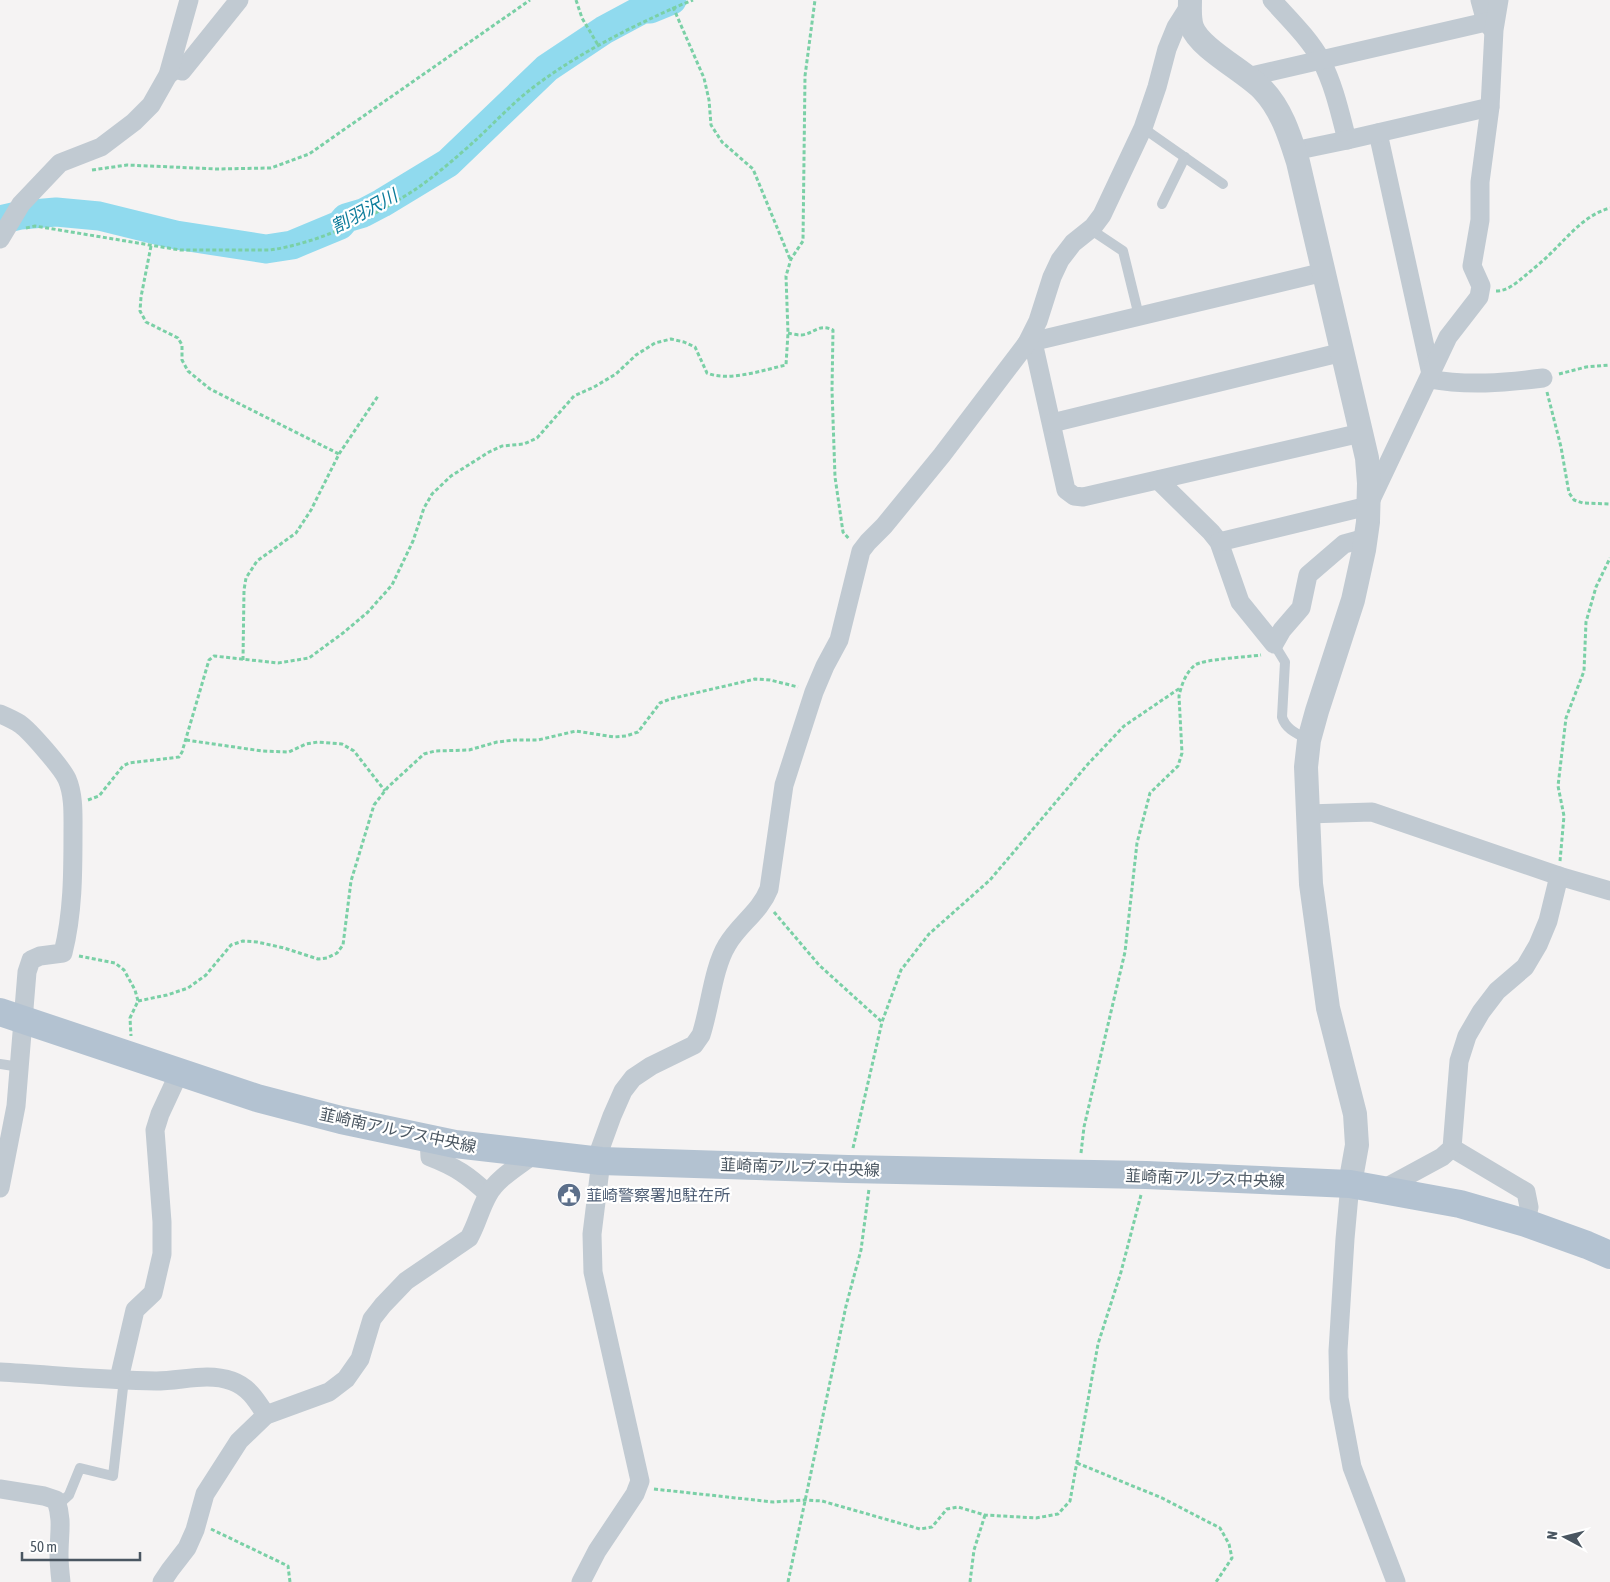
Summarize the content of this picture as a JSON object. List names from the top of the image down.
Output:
{
  "streets": {
    "main road": ["韮崎南アルプス中央線"]
  },
  "water": ["割羽沢川"],
  "places": {
    "public building": ["韮崎警察署旭駐在所"]
  },
  "scale_bar": "50 m",
  "north": "left"
}
